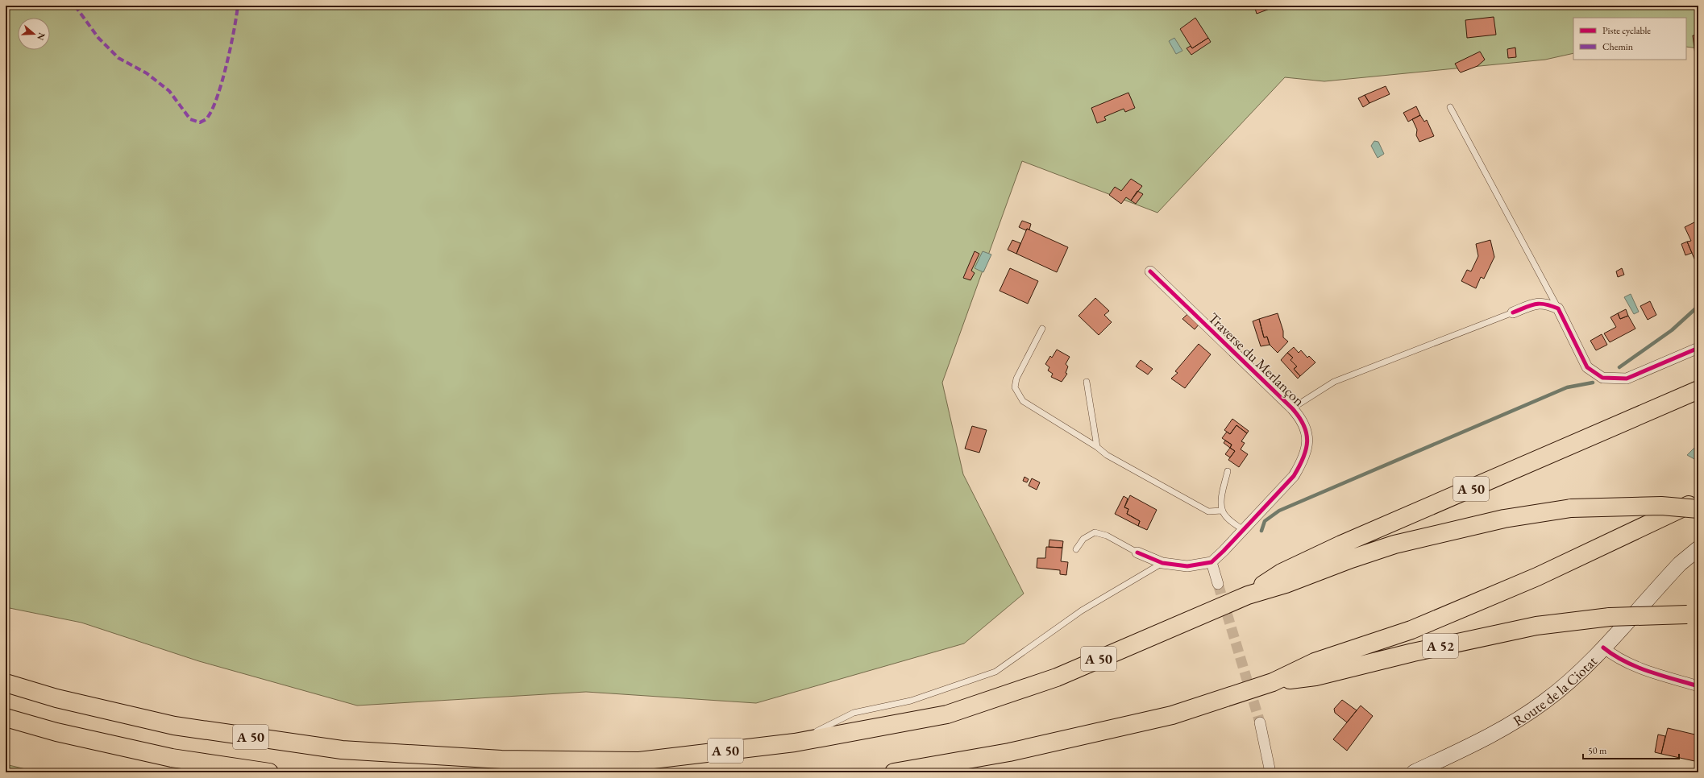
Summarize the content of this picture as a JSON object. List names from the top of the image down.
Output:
{
  "streets": {
    "highway": ["A 50", "A 52"],
    "main road": ["Route de la Ciotat"],
    "street": ["Traverse du Merlançon"]
  },
  "legend": ["Piste cyclable", "Chemin"],
  "scale_bar": "50 m",
  "north": "right"
}
